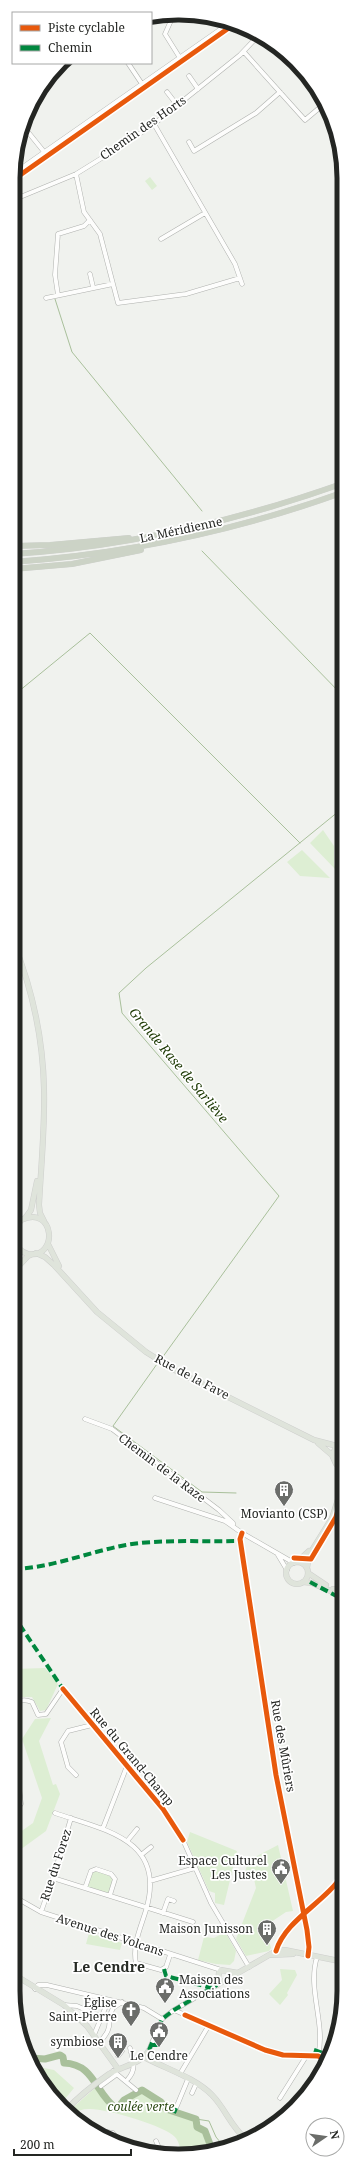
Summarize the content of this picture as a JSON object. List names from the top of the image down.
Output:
{
  "streets": {
    "highway": ["La Méridienne"],
    "main road": ["Rue de la Fave"],
    "street": [
      "Chemin des Horts",
      "Chemin de la Raze",
      "Rue des Mûriers",
      "Rue du Grand-Champ",
      "Rue du Forez",
      "Avenue des Volcans"
    ]
  },
  "crossings": [
    ["Rue du Forez", "Avenue des Volcans"]
  ],
  "districts": ["Le Cendre"],
  "water": ["Grande Rase de Sarliève"],
  "parks": ["coulée verte"],
  "places": {
    "building": ["Movianto (CSP)", "Maison Junisson", "symbiose"],
    "public building": ["Espace Culturel Les Justes", "Maison des Associations", "Le Cendre"],
    "church": ["Église Saint-Pierre"]
  },
  "legend": ["Piste cyclable", "Chemin"],
  "scale_bar": "200 m",
  "north": "right"
}
